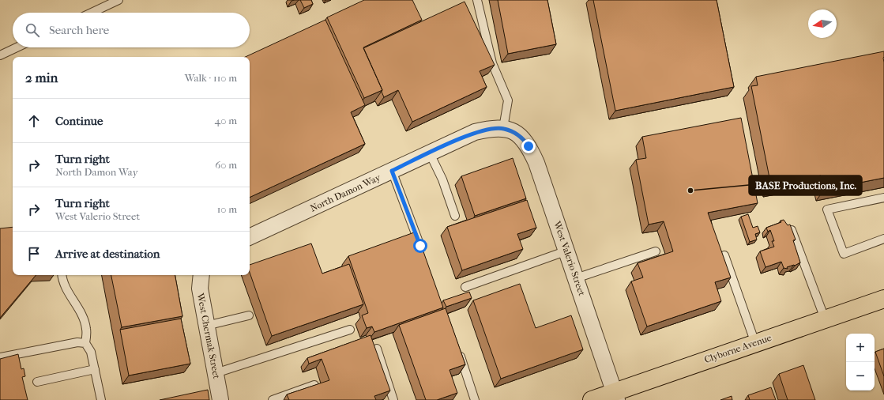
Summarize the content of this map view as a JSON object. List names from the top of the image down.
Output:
{
  "streets": {
    "main road": ["Clyborne Avenue"],
    "street": ["North Damon Way", "West Valerio Street", "West Chermak Street"]
  },
  "crossings": [
    ["North Damon Way", "West Valerio Street"],
    ["West Valerio Street", "Clyborne Avenue"]
  ],
  "places": ["BASE Productions, Inc."],
  "north": "left",
  "page": {
    "search": "Search here",
    "heading": ["2 min", "Walk · 110 m"],
    "list": [
      ["Continue", "40 m"],
      ["Turn right", "North Damon Way", "60 m"],
      ["Turn right", "West Valerio Street", "10 m"],
      "Arrive at destination"
    ],
    "map_buttons": ["+", "−"]
  }
}
